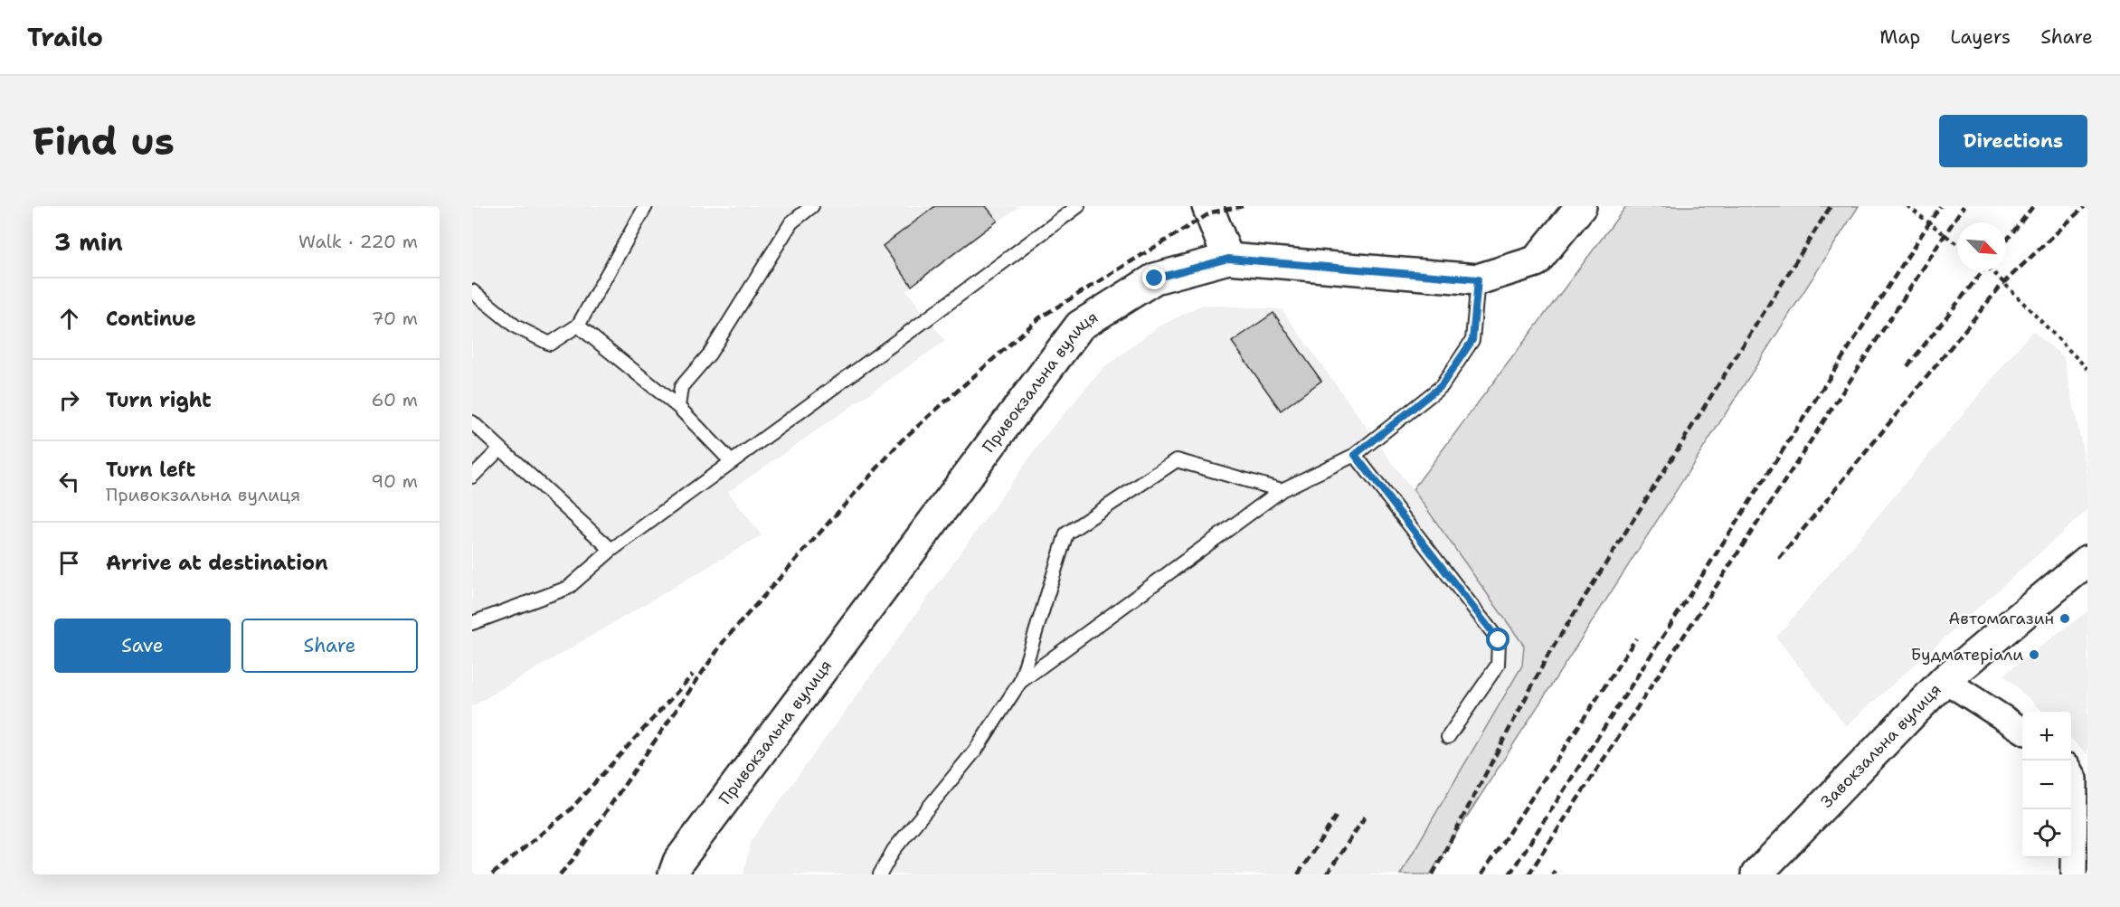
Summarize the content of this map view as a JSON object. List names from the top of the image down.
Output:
{
  "streets": {
    "main road": ["Привокзальна вулиця", "Завокзальна вулиця"]
  },
  "places": ["Автомагазин", "Будматеріали"],
  "north": "bottom right",
  "page": {
    "header": "Trailo",
    "nav": ["Map", "Layers", "Share"],
    "buttons": [
      "Directions",
      ["Save", "Share"]
    ],
    "title": "Find us",
    "heading": ["3 min", "Walk · 220 m"],
    "list": [
      ["Continue", "70 m"],
      ["Turn right", "60 m"],
      ["Turn left", "Привокзальна вулиця", "90 m"],
      "Arrive at destination"
    ],
    "map_buttons": ["+", "−"]
  }
}
